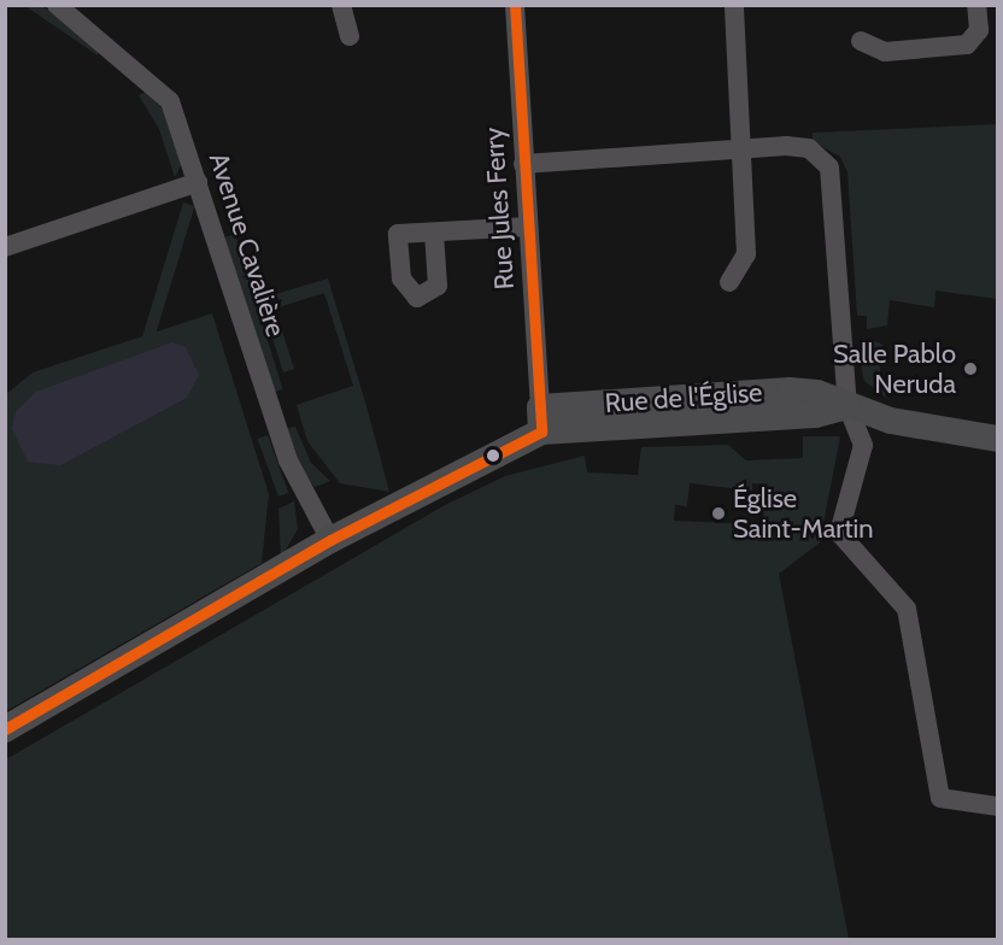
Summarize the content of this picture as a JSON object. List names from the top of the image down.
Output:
{
  "streets": {
    "street": ["Rue Jules Ferry", "Avenue Cavalière", "Rue de l'Église"]
  },
  "crossings": [
    ["Rue Jules Ferry", "Rue de l'Église"],
    ["Avenue Cavalière", "Rue de l'Église"]
  ],
  "places": ["Salle Pablo Neruda", "Église Saint-Martin"]
}
